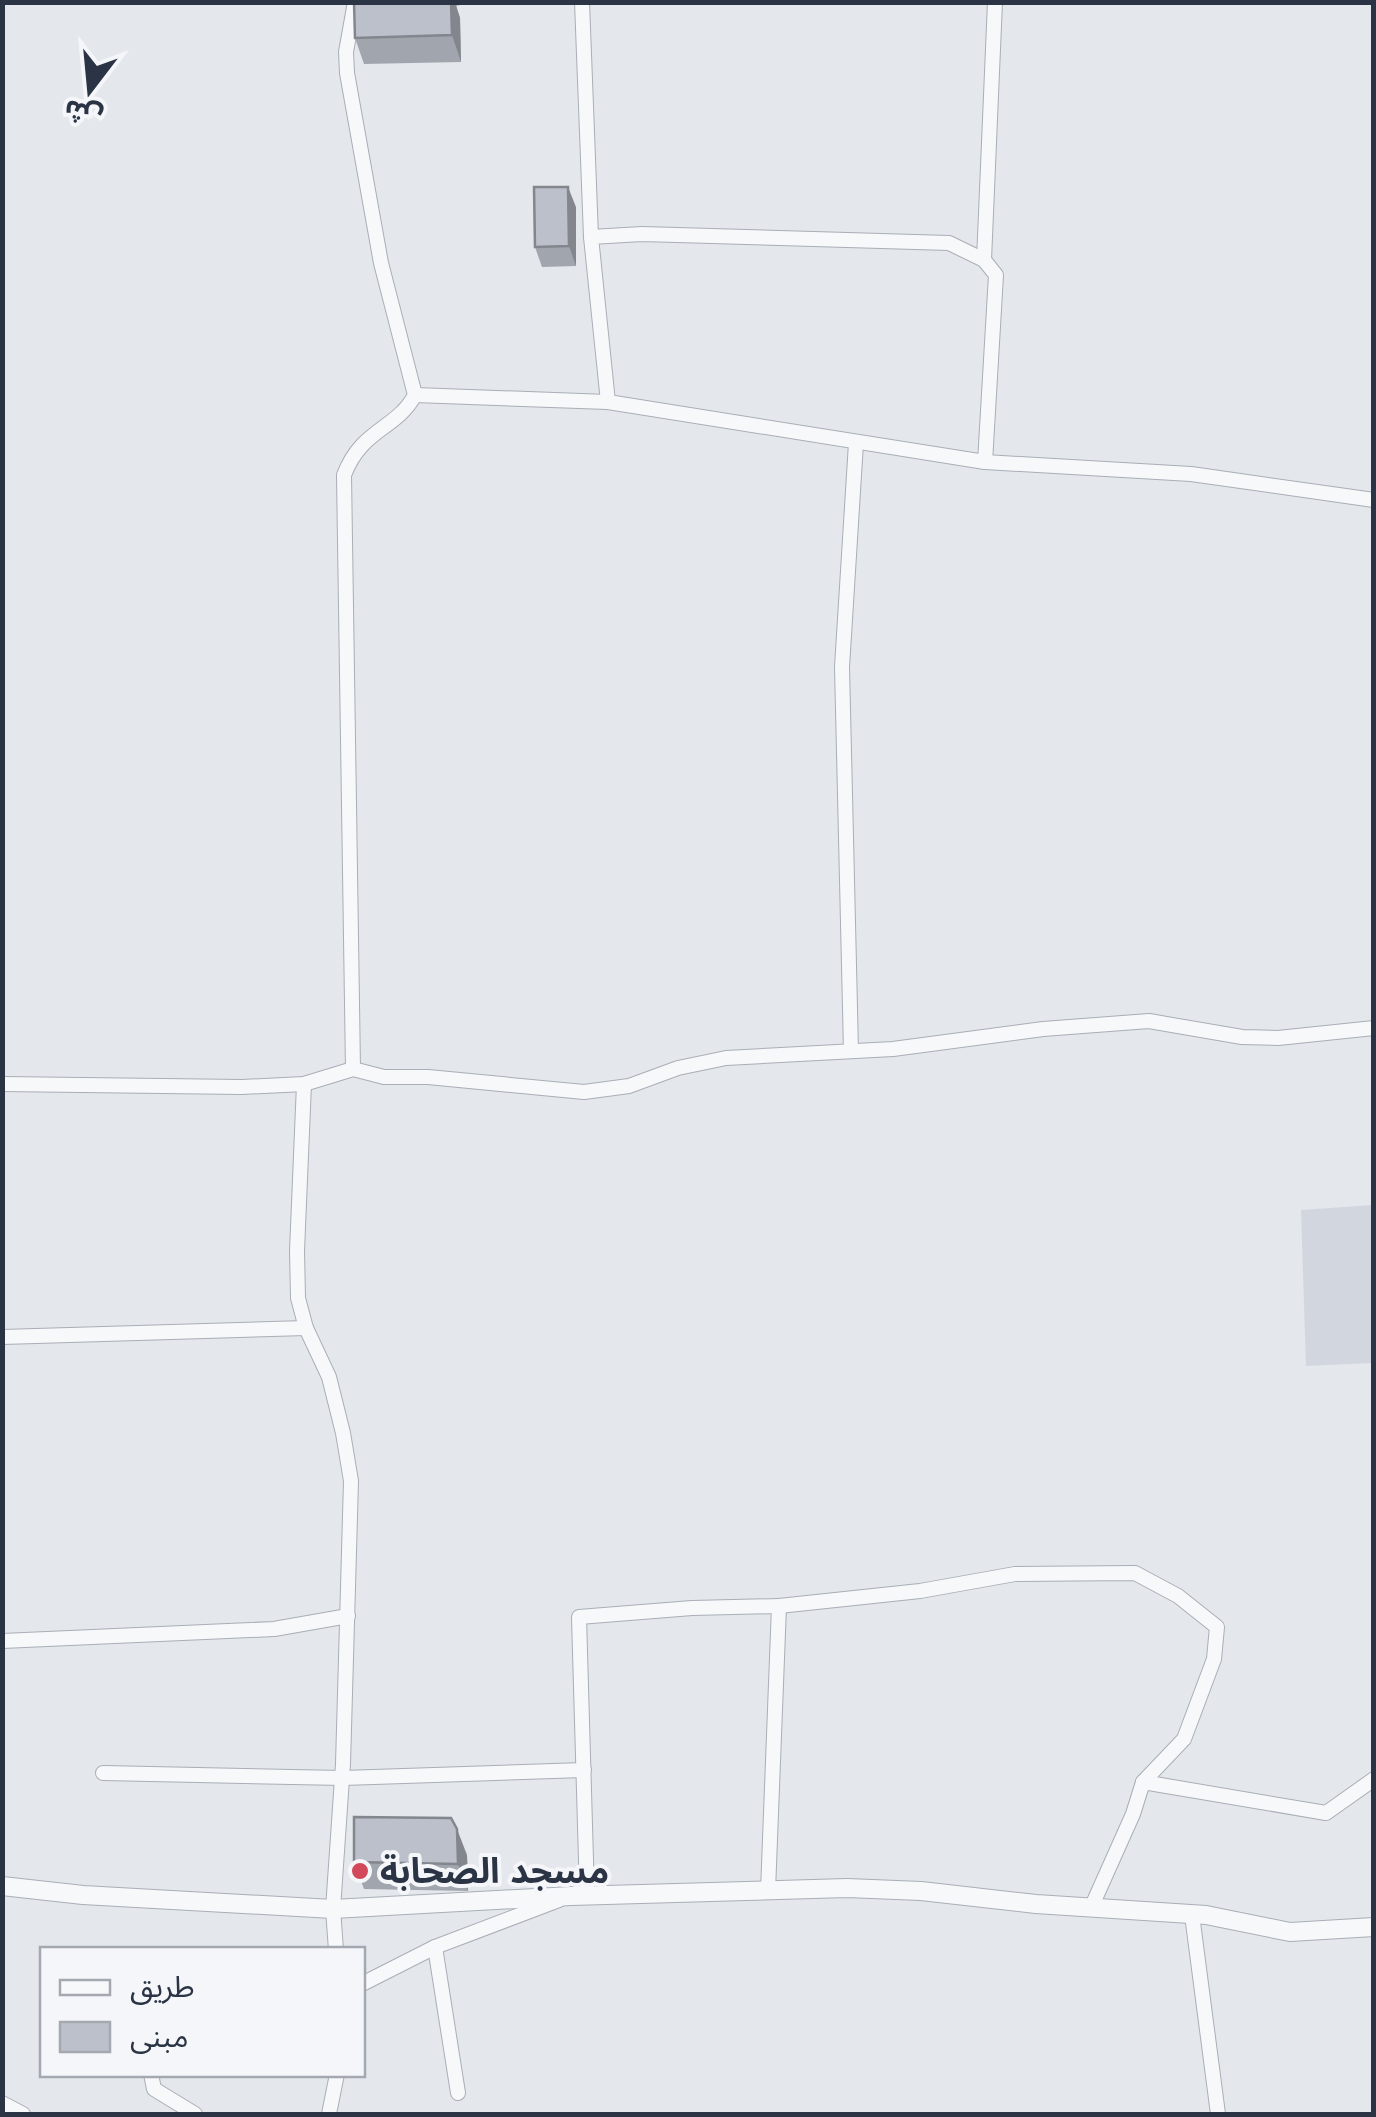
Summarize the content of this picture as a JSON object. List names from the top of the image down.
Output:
{
  "places": ["مسجد الصحابة"],
  "legend": ["طريق", "مبنى"],
  "north": "bottom"
}
